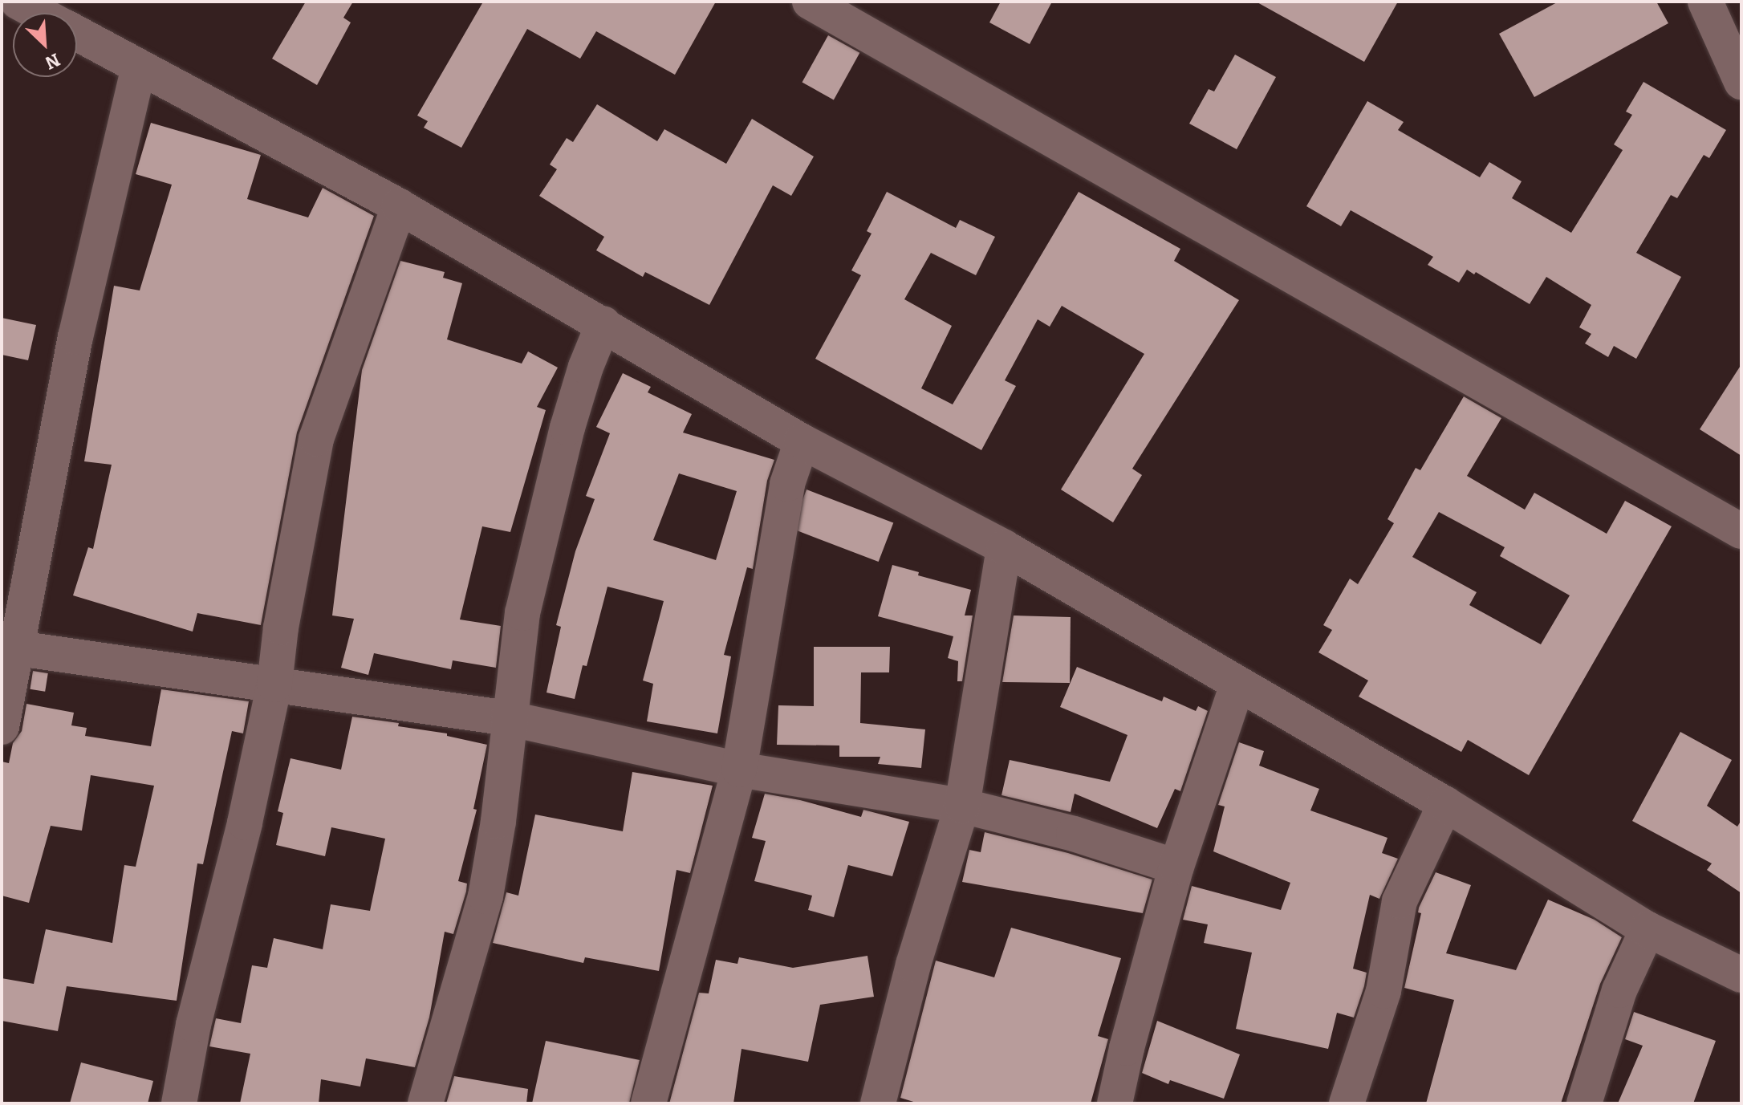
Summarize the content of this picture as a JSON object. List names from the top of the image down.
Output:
{
  "north": "bottom right"
}
